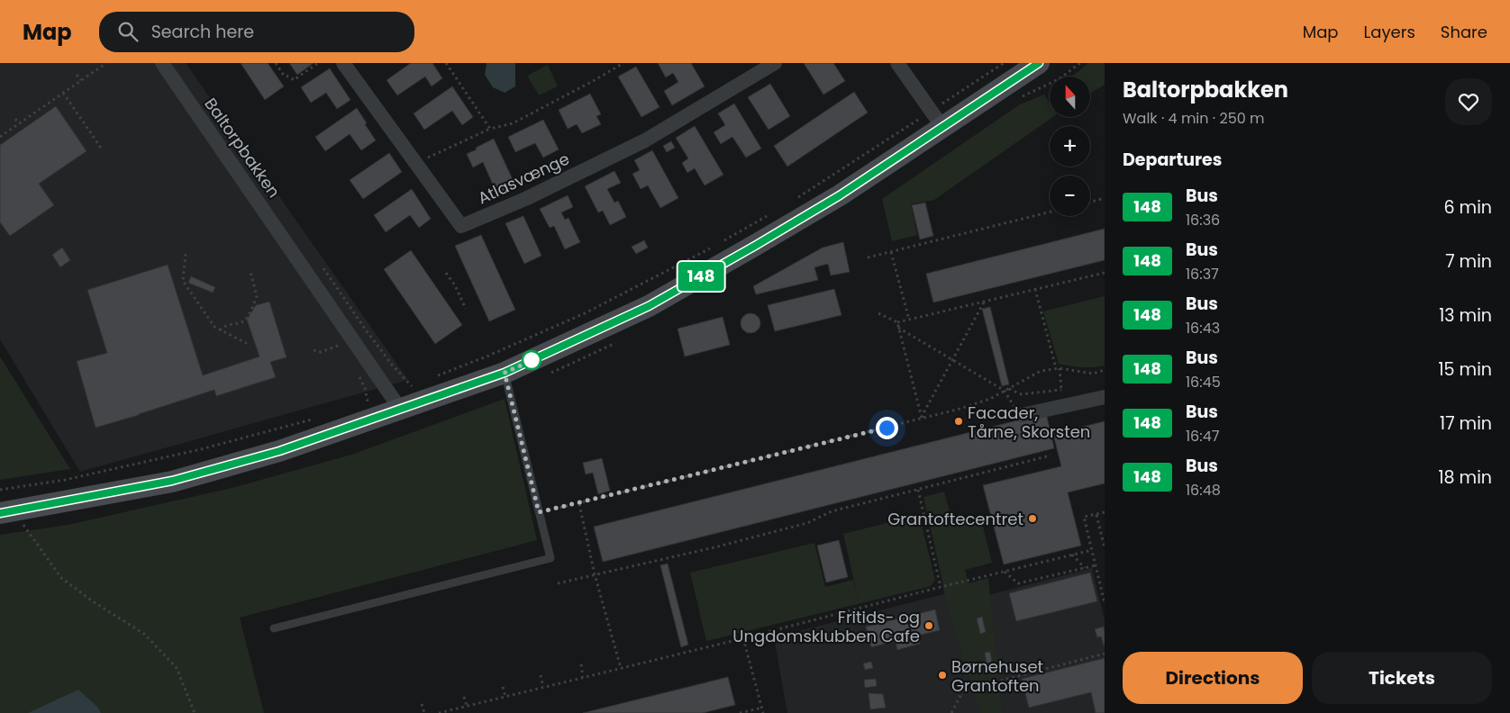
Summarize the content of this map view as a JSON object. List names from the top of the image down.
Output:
{
  "streets": {
    "street": ["Baltorpbakken", "Atlasvænge"]
  },
  "places": [
    "Facader, Tårne, Skorsten",
    "Grantoftecentret",
    "Fritids- og Ungdomsklubben Cafe",
    "Børnehuset Grantoften"
  ],
  "lines": ["bus line 148"],
  "north": "top",
  "page": {
    "header": "Map",
    "search": "Search here",
    "nav": ["Map", "Layers", "Share"],
    "on_map": "148",
    "heading": [
      ["Baltorpbakken", "Walk · 4 min · 250 m"],
      "Departures"
    ],
    "map_buttons": ["+", "−"],
    "list": [
      {
        "mark": "148",
        "name": "Bus",
        "note": "16:36",
        "value": "6 min"
      },
      {
        "mark": "148",
        "name": "Bus",
        "note": "16:37",
        "value": "7 min"
      },
      {
        "mark": "148",
        "name": "Bus",
        "note": "16:43",
        "value": "13 min"
      },
      {
        "mark": "148",
        "name": "Bus",
        "note": "16:45",
        "value": "15 min"
      },
      {
        "mark": "148",
        "name": "Bus",
        "note": "16:47",
        "value": "17 min"
      },
      {
        "mark": "148",
        "name": "Bus",
        "note": "16:48",
        "value": "18 min"
      }
    ],
    "buttons": ["Directions", "Tickets"]
  }
}
